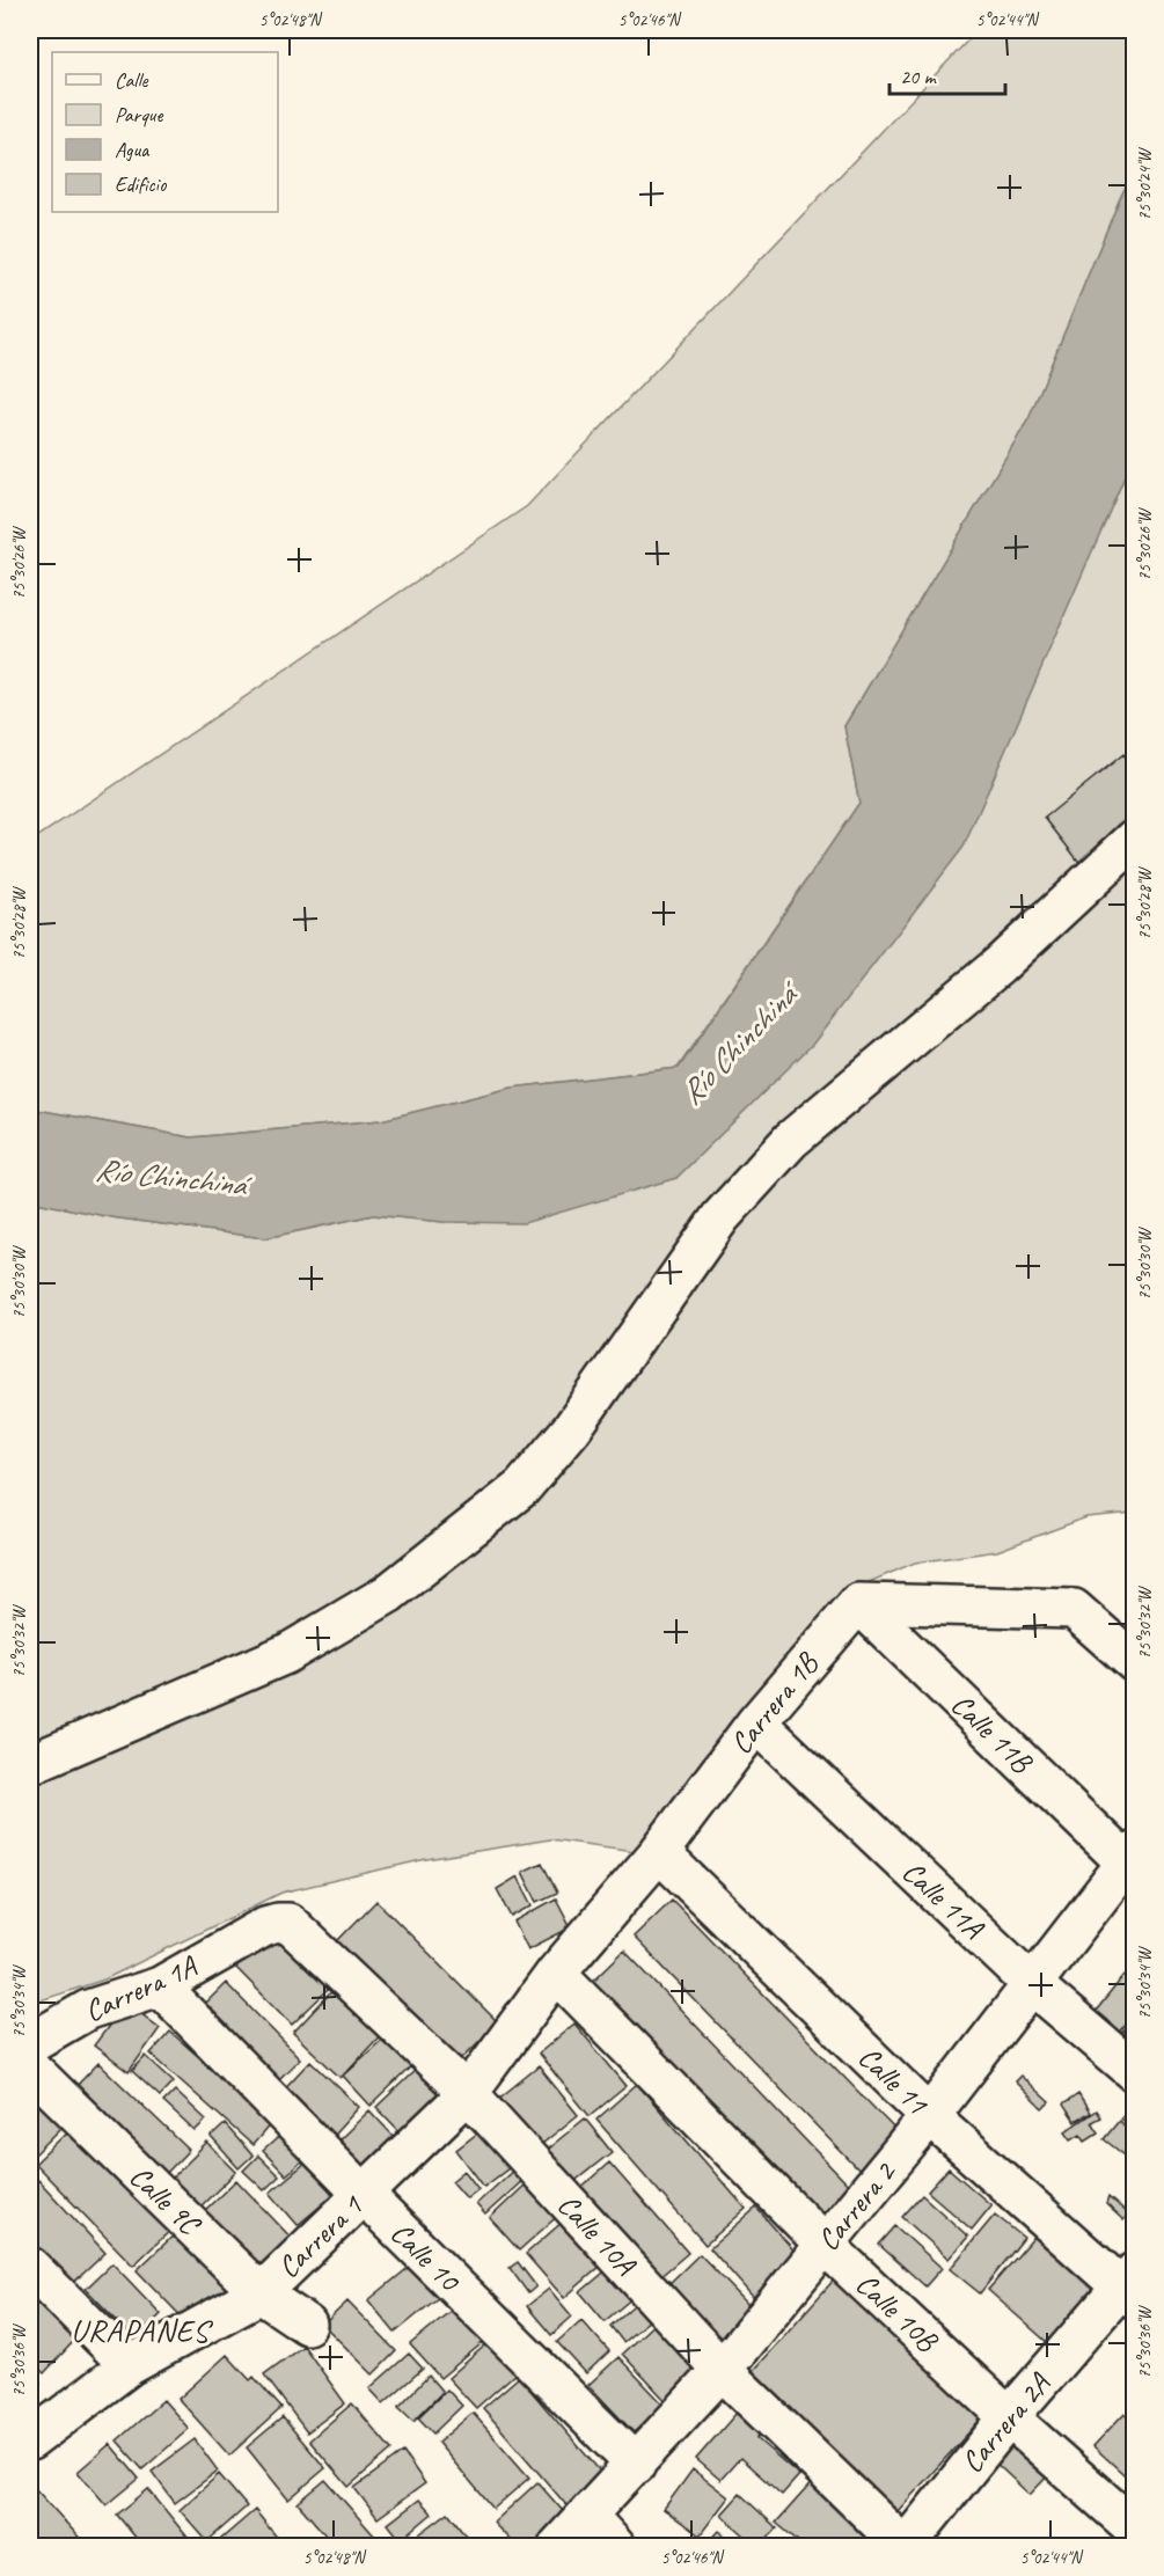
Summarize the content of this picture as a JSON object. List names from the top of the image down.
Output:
{
  "streets": {
    "street": [
      "Carrera 1B",
      "Calle 11B",
      "Calle 11A",
      "Carrera 1A",
      "Calle 11",
      "Calle 9C",
      "Carrera 2",
      "Calle 10A",
      "Carrera 1",
      "Calle 10",
      "Calle 10B",
      "Carrera 2A"
    ]
  },
  "crossings": [
    ["Carrera 1B", "Calle 11B"],
    ["Carrera 1B", "Calle 11A"],
    ["Carrera 1B", "Calle 11"],
    ["Carrera 1B", "Carrera 1"],
    ["Carrera 1B", "Calle 10B"],
    ["Calle 11B", "Carrera 2"],
    ["Calle 11A", "Carrera 2"],
    ["Carrera 1A", "Calle 10A"],
    ["Carrera 1A", "Calle 10"],
    ["Calle 11", "Carrera 2"],
    ["Calle 11", "Carrera 2A"],
    ["Calle 9C", "Carrera 1"],
    ["Carrera 2", "Calle 10A"],
    ["Carrera 2", "Calle 10"],
    ["Carrera 2", "Calle 10B"],
    ["Calle 10A", "Carrera 1"],
    ["Calle 10A", "Carrera 2A"],
    ["Carrera 1", "Calle 10"],
    ["Carrera 1", "Calle 10B"],
    ["Calle 10B", "Carrera 2A"]
  ],
  "districts": ["URAPANES"],
  "water": ["Río Chinchiná"],
  "legend": [
    "Calle",
    "Parque",
    "Agua",
    "Edificio"
  ],
  "scale_bar": "20 m",
  "coordinates": [
    "5°02'48\"N",
    "5°02'46\"N",
    "5°02'44\"N",
    "75°30'24\"W",
    "75°30'26\"W",
    "75°30'28\"W",
    "75°30'30\"W",
    "75°30'32\"W",
    "75°30'34\"W",
    "75°30'36\"W"
  ]
}
